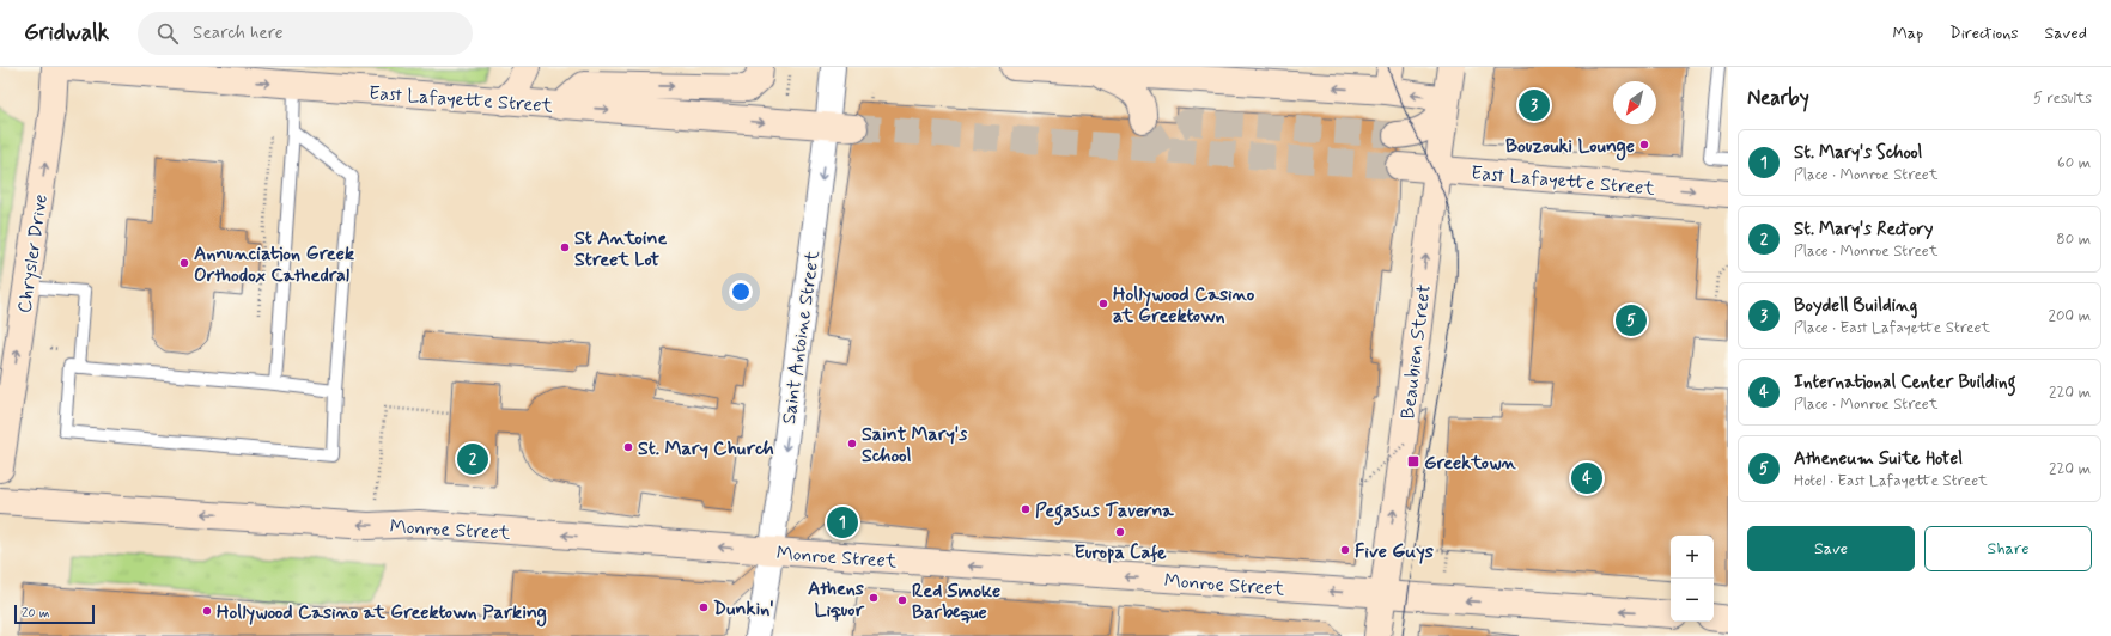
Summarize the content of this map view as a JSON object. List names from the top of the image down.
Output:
{
  "streets": {
    "street": [
      "East Lafayette Street",
      "Chrysler Drive",
      "Saint Antoine Street",
      "Beaubien Street",
      "Monroe Street"
    ]
  },
  "crossings": [
    ["East Lafayette Street", "Saint Antoine Street"],
    ["East Lafayette Street", "Beaubien Street"],
    ["Saint Antoine Street", "Monroe Street"],
    ["Beaubien Street", "Monroe Street"]
  ],
  "one_way": [
    "East Lafayette Street",
    "Chrysler Drive",
    "Saint Antoine Street",
    "Beaubien Street",
    "Monroe Street"
  ],
  "places": {
    "other": [
      "Bouzouki Lounge",
      "St Antoine Street Lot",
      "Annunciation Greek Orthodox Cathedral",
      "Hollywood Casino at Greektown",
      "Saint Mary's School",
      "St. Mary Church",
      "Pegasus Taverna",
      "Europa Cafe",
      "Five Guys",
      "Athens Liquor",
      "Red Smoke Barbeque",
      "Dunkin'",
      "Hollywood Casino at Greektown Parking"
    ],
    "transit": ["Greektown"]
  },
  "scale_bar": "20 m",
  "north": "bottom left",
  "page": {
    "header": "Gridwalk",
    "search": "Search here",
    "nav": ["Map", "Directions", "Saved"],
    "heading": ["Nearby", "5 results"],
    "pins": [
      "3",
      "5",
      "2",
      "4",
      "1"
    ],
    "list": [
      {
        "mark": "1",
        "name": "St. Mary's School",
        "note": "Place · Monroe Street",
        "value": "60 m"
      },
      {
        "mark": "2",
        "name": "St. Mary's Rectory",
        "note": "Place · Monroe Street",
        "value": "80 m"
      },
      {
        "mark": "3",
        "name": "Boydell Building",
        "note": "Place · East Lafayette Street",
        "value": "200 m"
      },
      {
        "mark": "4",
        "name": "International Center Building",
        "note": "Place · Monroe Street",
        "value": "220 m"
      },
      {
        "mark": "5",
        "name": "Atheneum Suite Hotel",
        "note": "Hotel · East Lafayette Street",
        "value": "220 m"
      }
    ],
    "buttons": ["Save", "Share"],
    "map_buttons": ["+", "−"],
    "scale": "20 m"
  }
}
